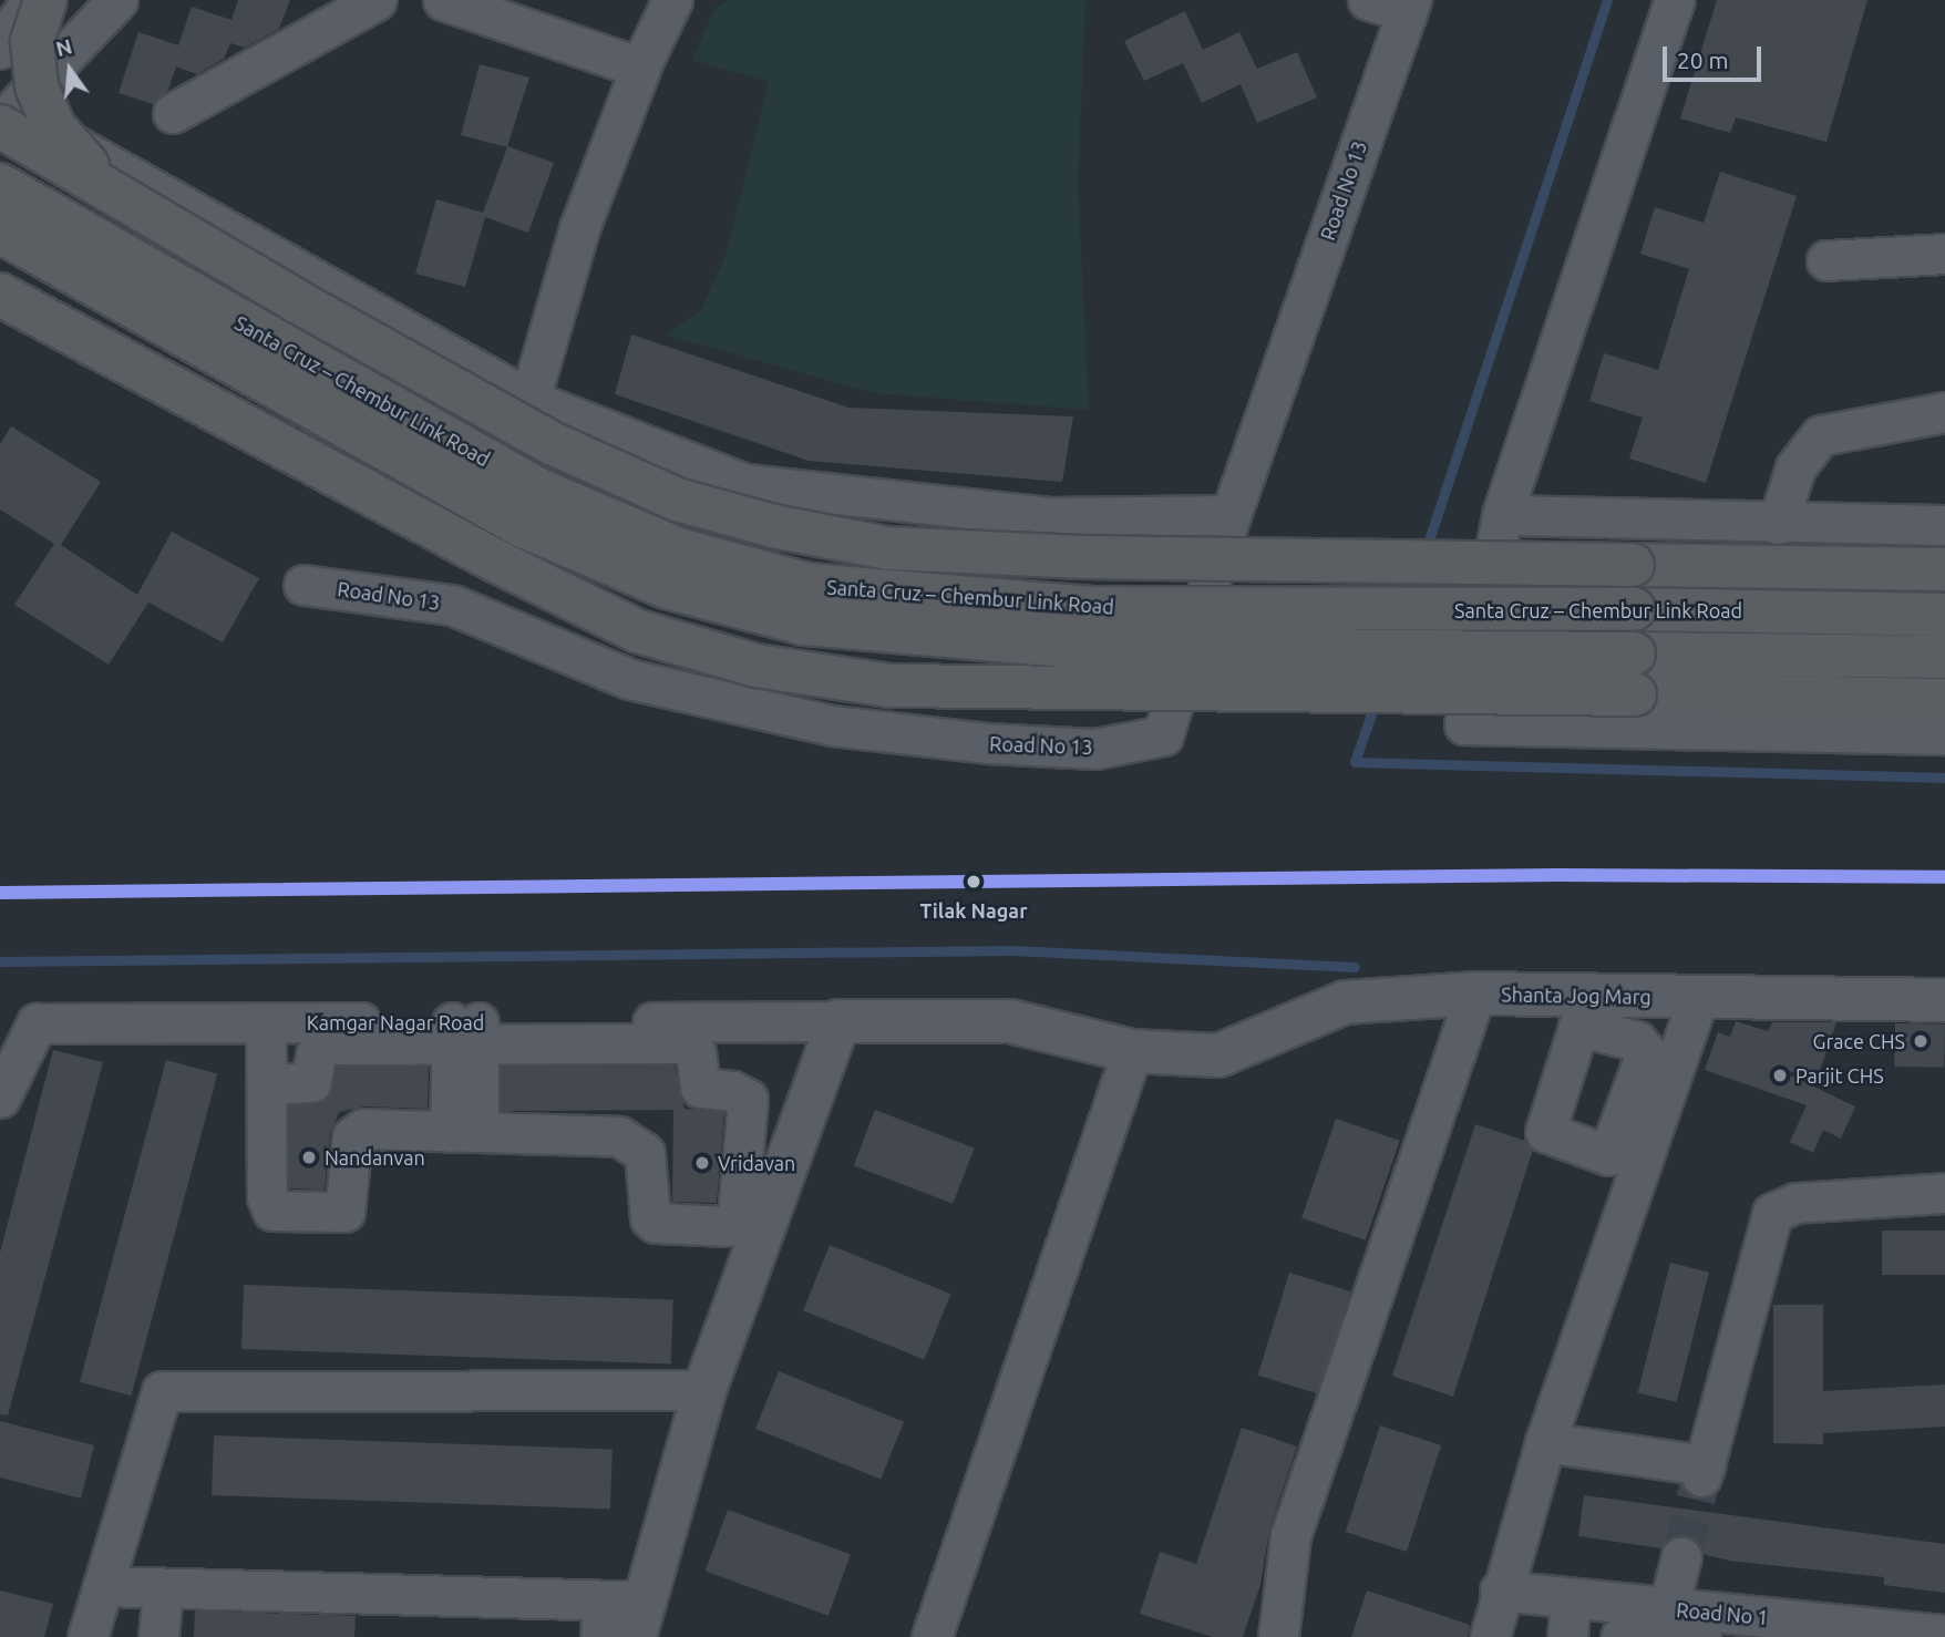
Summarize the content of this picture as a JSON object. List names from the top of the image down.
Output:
{
  "streets": {
    "highway": ["Santa Cruz – Chembur Link Road"],
    "street": [
      "Road No 13",
      "Shanta Jog Marg",
      "Kamgar Nagar Road",
      "Road No 1"
    ]
  },
  "crossings": [
    ["Shanta Jog Marg", "Kamgar Nagar Road"]
  ],
  "places": [
    "Tilak Nagar",
    "Grace CHS",
    "Parjit CHS",
    "Nandanvan",
    "Vridavan"
  ],
  "scale_bar": "20 m",
  "north": "top"
}
